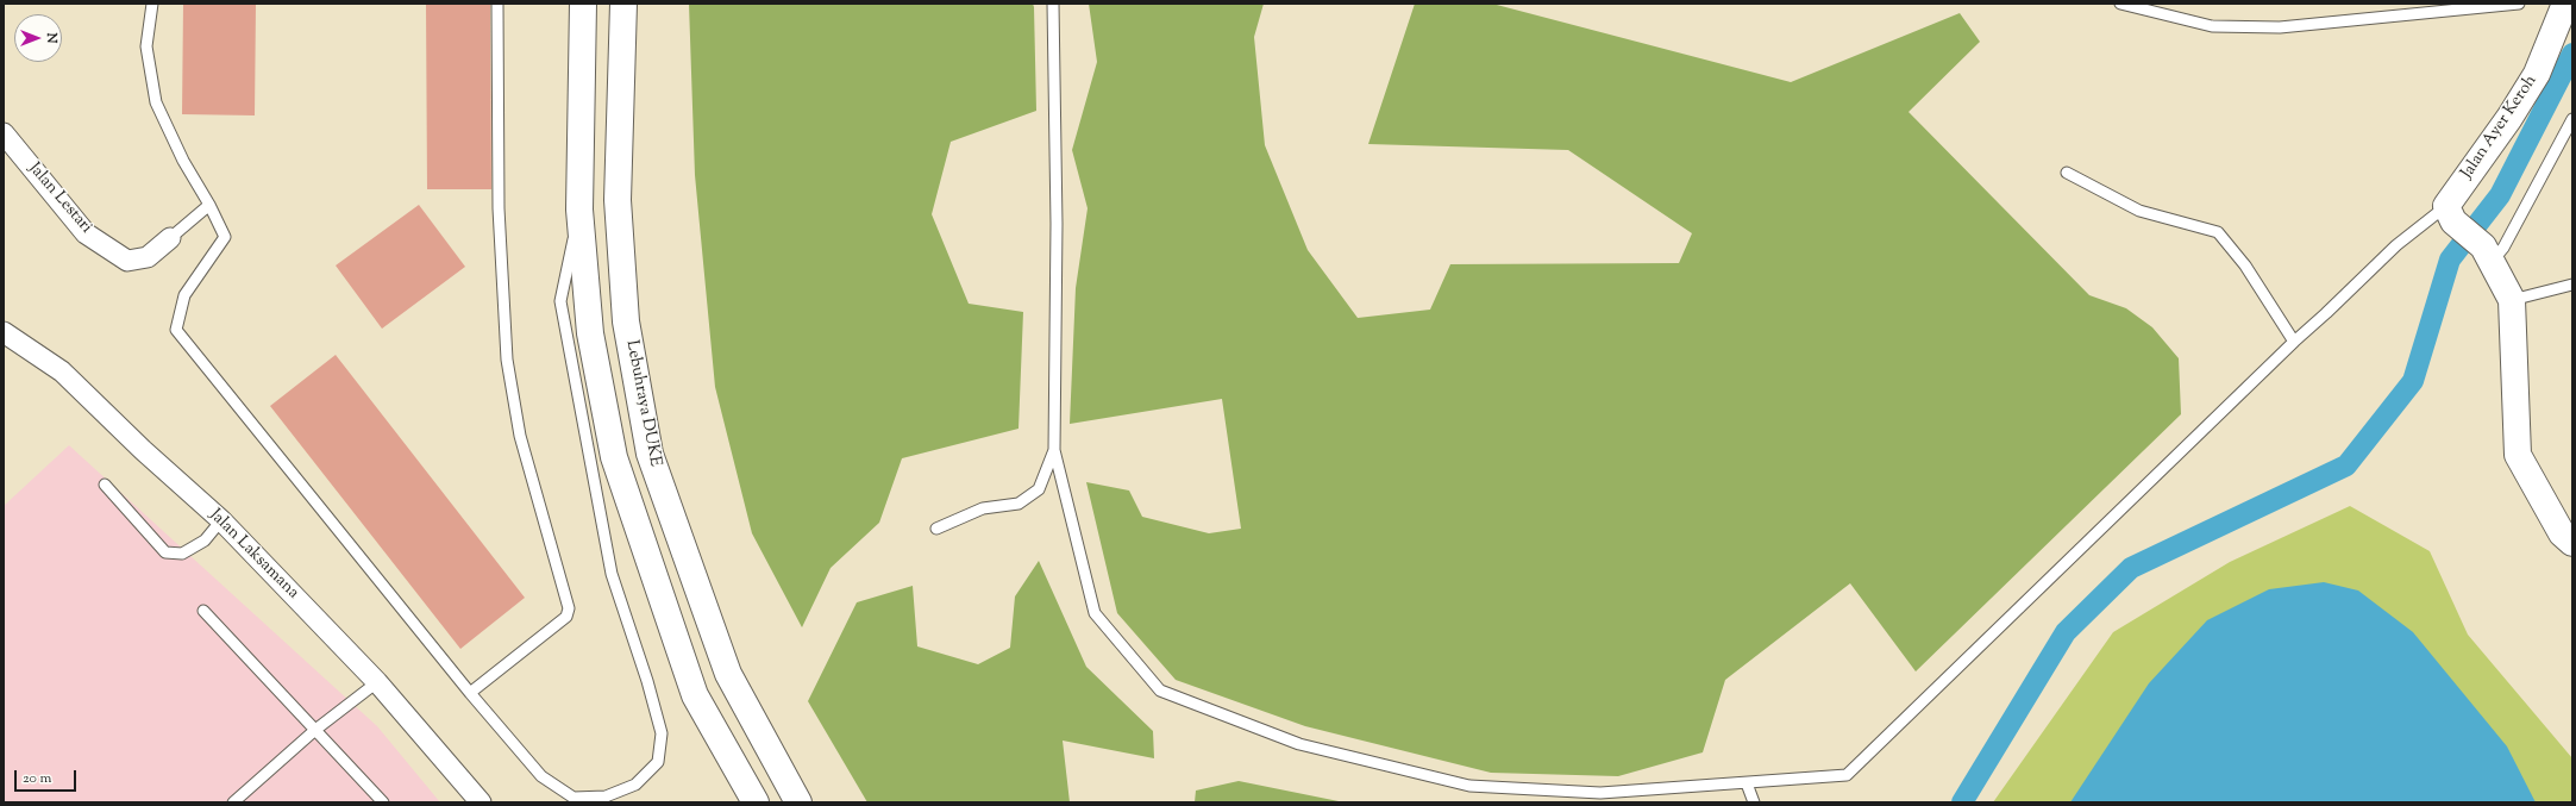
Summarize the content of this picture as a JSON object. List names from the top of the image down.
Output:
{
  "streets": {
    "main road": ["Jalan Ayer Keroh", "Lebuhraya DUKE"],
    "street": ["Jalan Lestari", "Jalan Laksamana"]
  },
  "scale_bar": "20 m",
  "north": "right"
}
